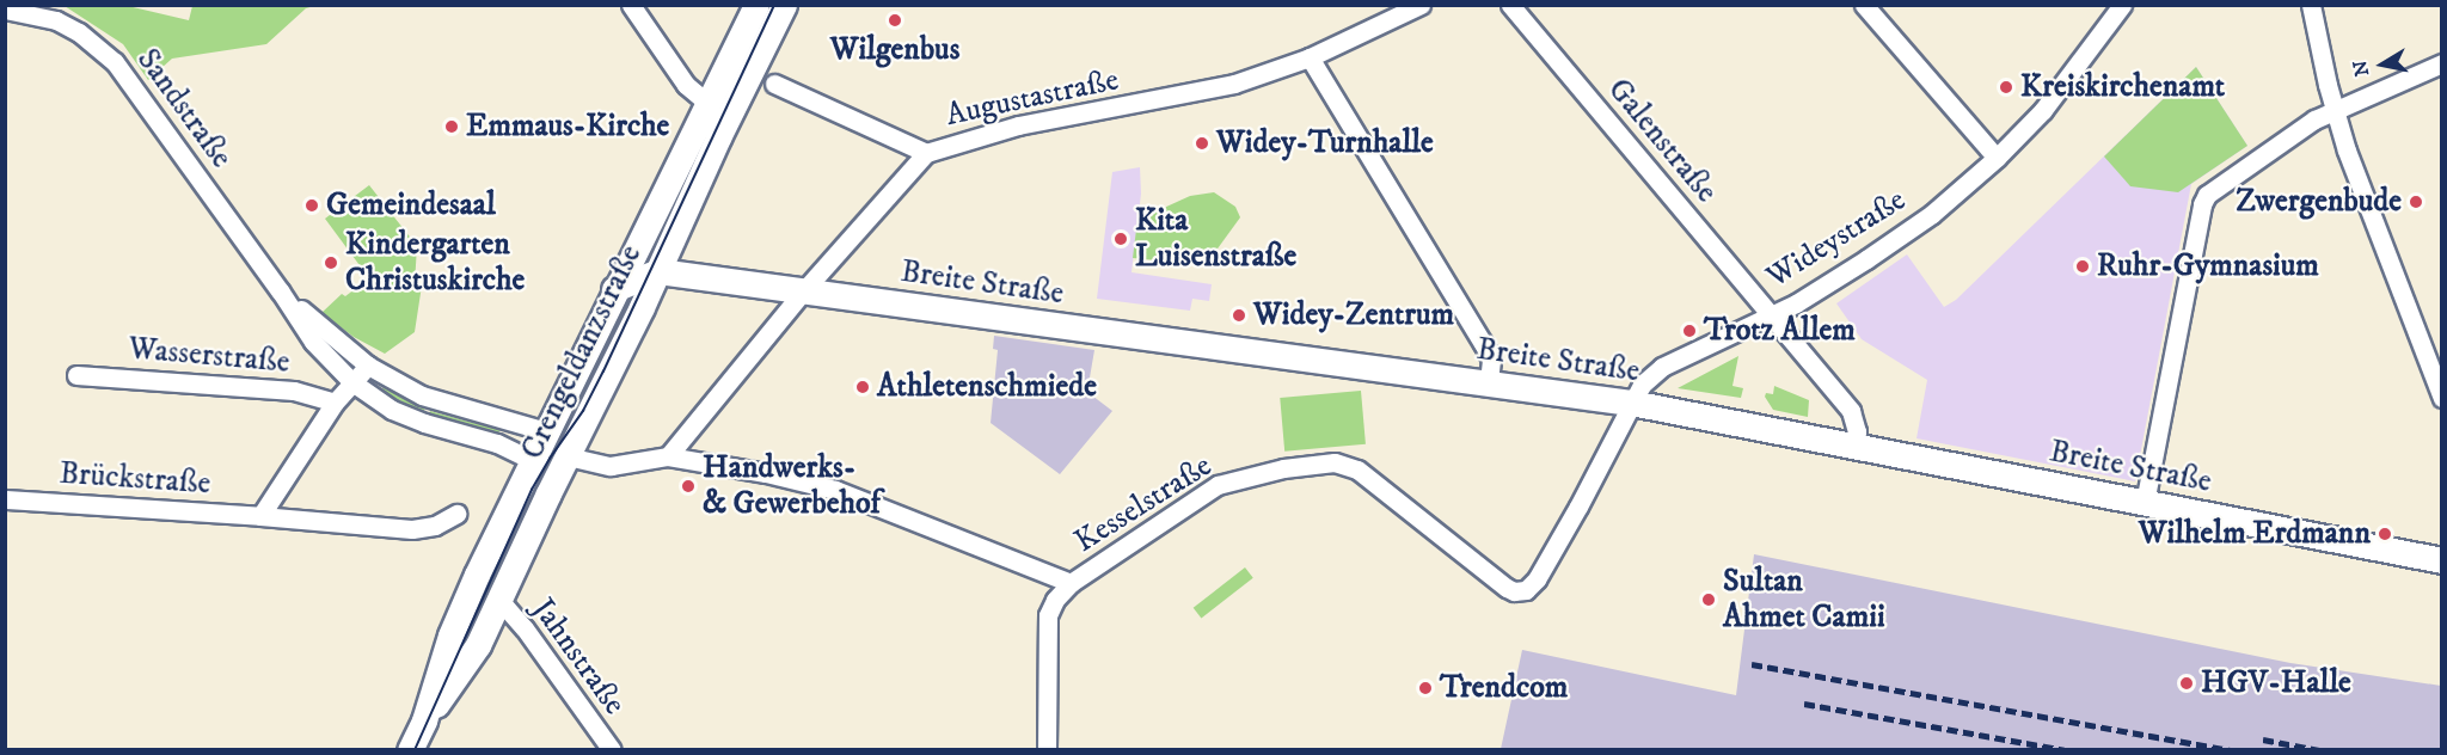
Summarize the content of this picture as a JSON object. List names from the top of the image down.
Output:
{
  "streets": {
    "street": [
      "Augustastraße",
      "Sandstraße",
      "Galenstraße",
      "Wideystraße",
      "Breite Straße",
      "Crengeldanzstraße",
      "Wasserstraße",
      "Brückstraße",
      "Kesselstraße",
      "Jahnstraße"
    ]
  },
  "crossings": [
    ["Augustastraße", "Breite Straße"],
    ["Augustastraße", "Kesselstraße"],
    ["Sandstraße", "Crengeldanzstraße"],
    ["Galenstraße", "Wideystraße"],
    ["Galenstraße", "Breite Straße"],
    ["Wideystraße", "Breite Straße"],
    ["Wideystraße", "Kesselstraße"],
    ["Breite Straße", "Crengeldanzstraße"],
    ["Crengeldanzstraße", "Jahnstraße"]
  ],
  "places": [
    "Wilgenbus",
    "Kreiskirchenamt",
    "Emmaus-Kirche",
    "Widey-Turnhalle",
    "Zwergenbude",
    "Gemeindesaal",
    "Kita Luisenstraße",
    "Kindergarten Christuskirche",
    "Ruhr-Gymnasium",
    "Widey-Zentrum",
    "Trotz Allem",
    "Athletenschmiede",
    "Handwerks- & Gewerbehof",
    "Wilhelm Erdmann",
    "Sultan Ahmet Camii",
    "HGV-Halle",
    "Trendcom"
  ],
  "north": "left"
}
